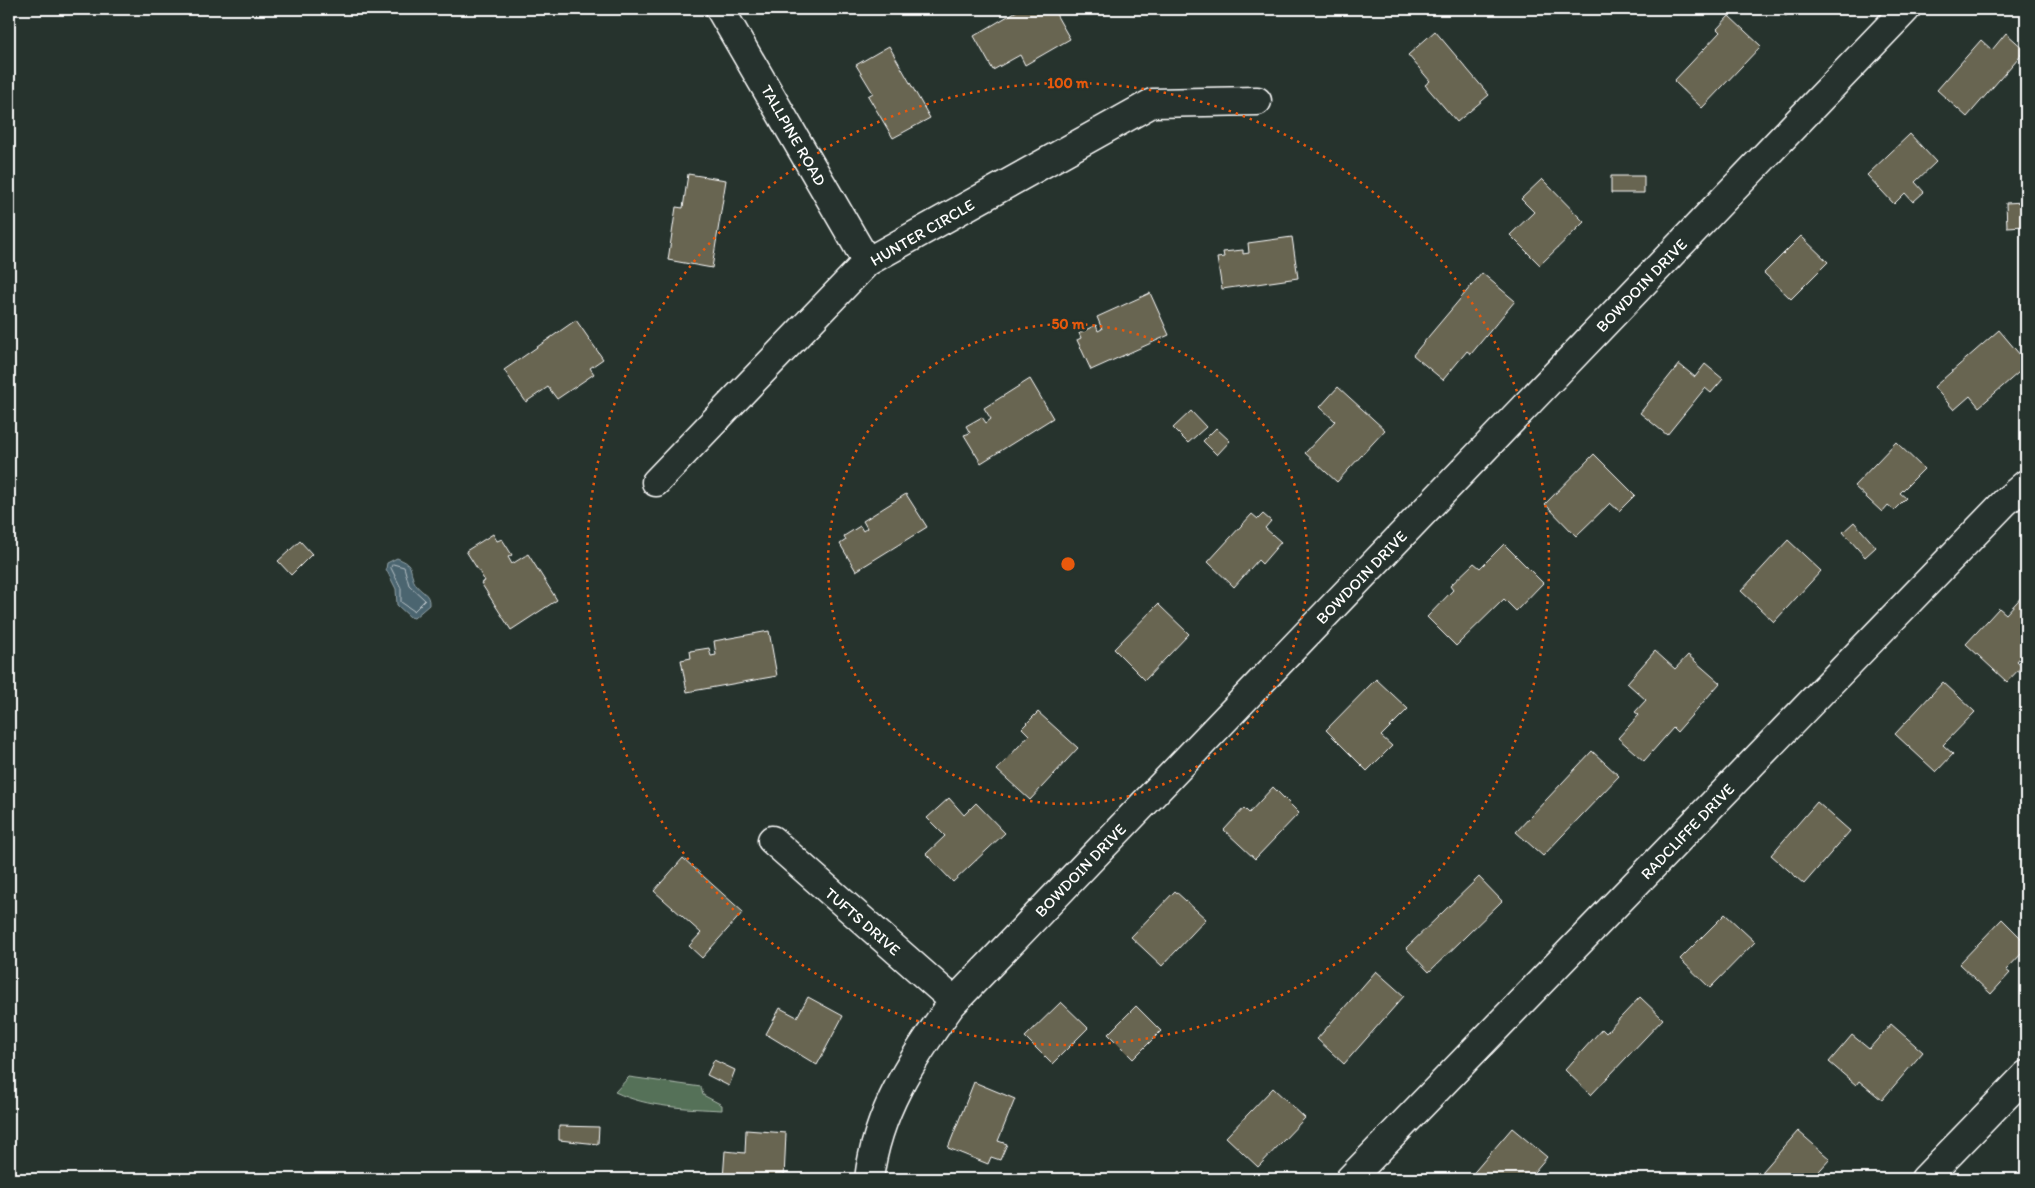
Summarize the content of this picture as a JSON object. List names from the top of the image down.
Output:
{
  "streets": {
    "street": [
      "TALLPINE ROAD",
      "HUNTER CIRCLE",
      "BOWDOIN DRIVE",
      "RADCLIFFE DRIVE",
      "TUFTS DRIVE"
    ]
  },
  "crossings": [
    ["TALLPINE ROAD", "HUNTER CIRCLE"],
    ["BOWDOIN DRIVE", "TUFTS DRIVE"]
  ],
  "rings": ["100 m", "50 m"]
}
